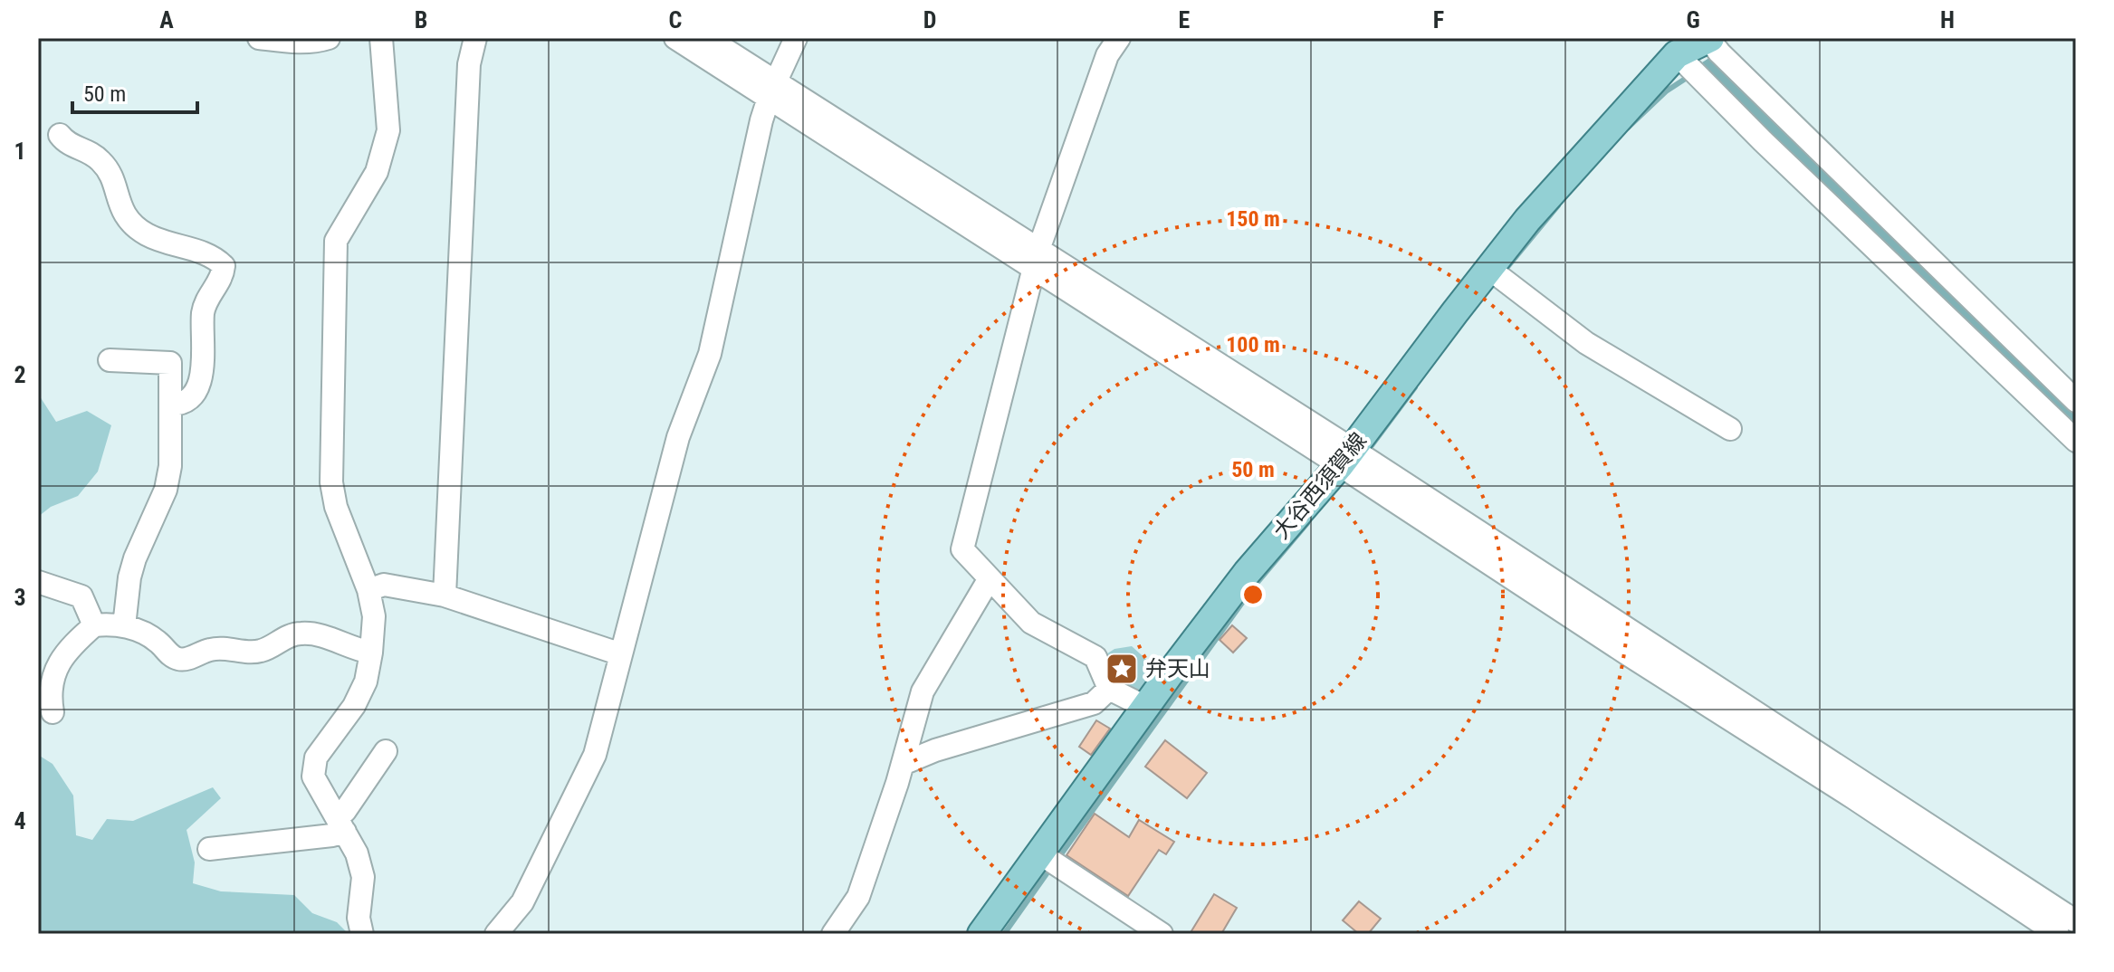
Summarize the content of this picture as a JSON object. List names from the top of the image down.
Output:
{
  "streets": {
    "main road": ["大谷西須賀線"]
  },
  "places": {
    "place": ["弁天山"]
  },
  "scale_bar": "50 m",
  "grid": {
    "columns": [
      "A",
      "B",
      "C",
      "D",
      "E",
      "F",
      "G",
      "H"
    ],
    "rows": [
      "1",
      "2",
      "3",
      "4"
    ]
  },
  "rings": ["150 m", "100 m", "50 m"]
}
